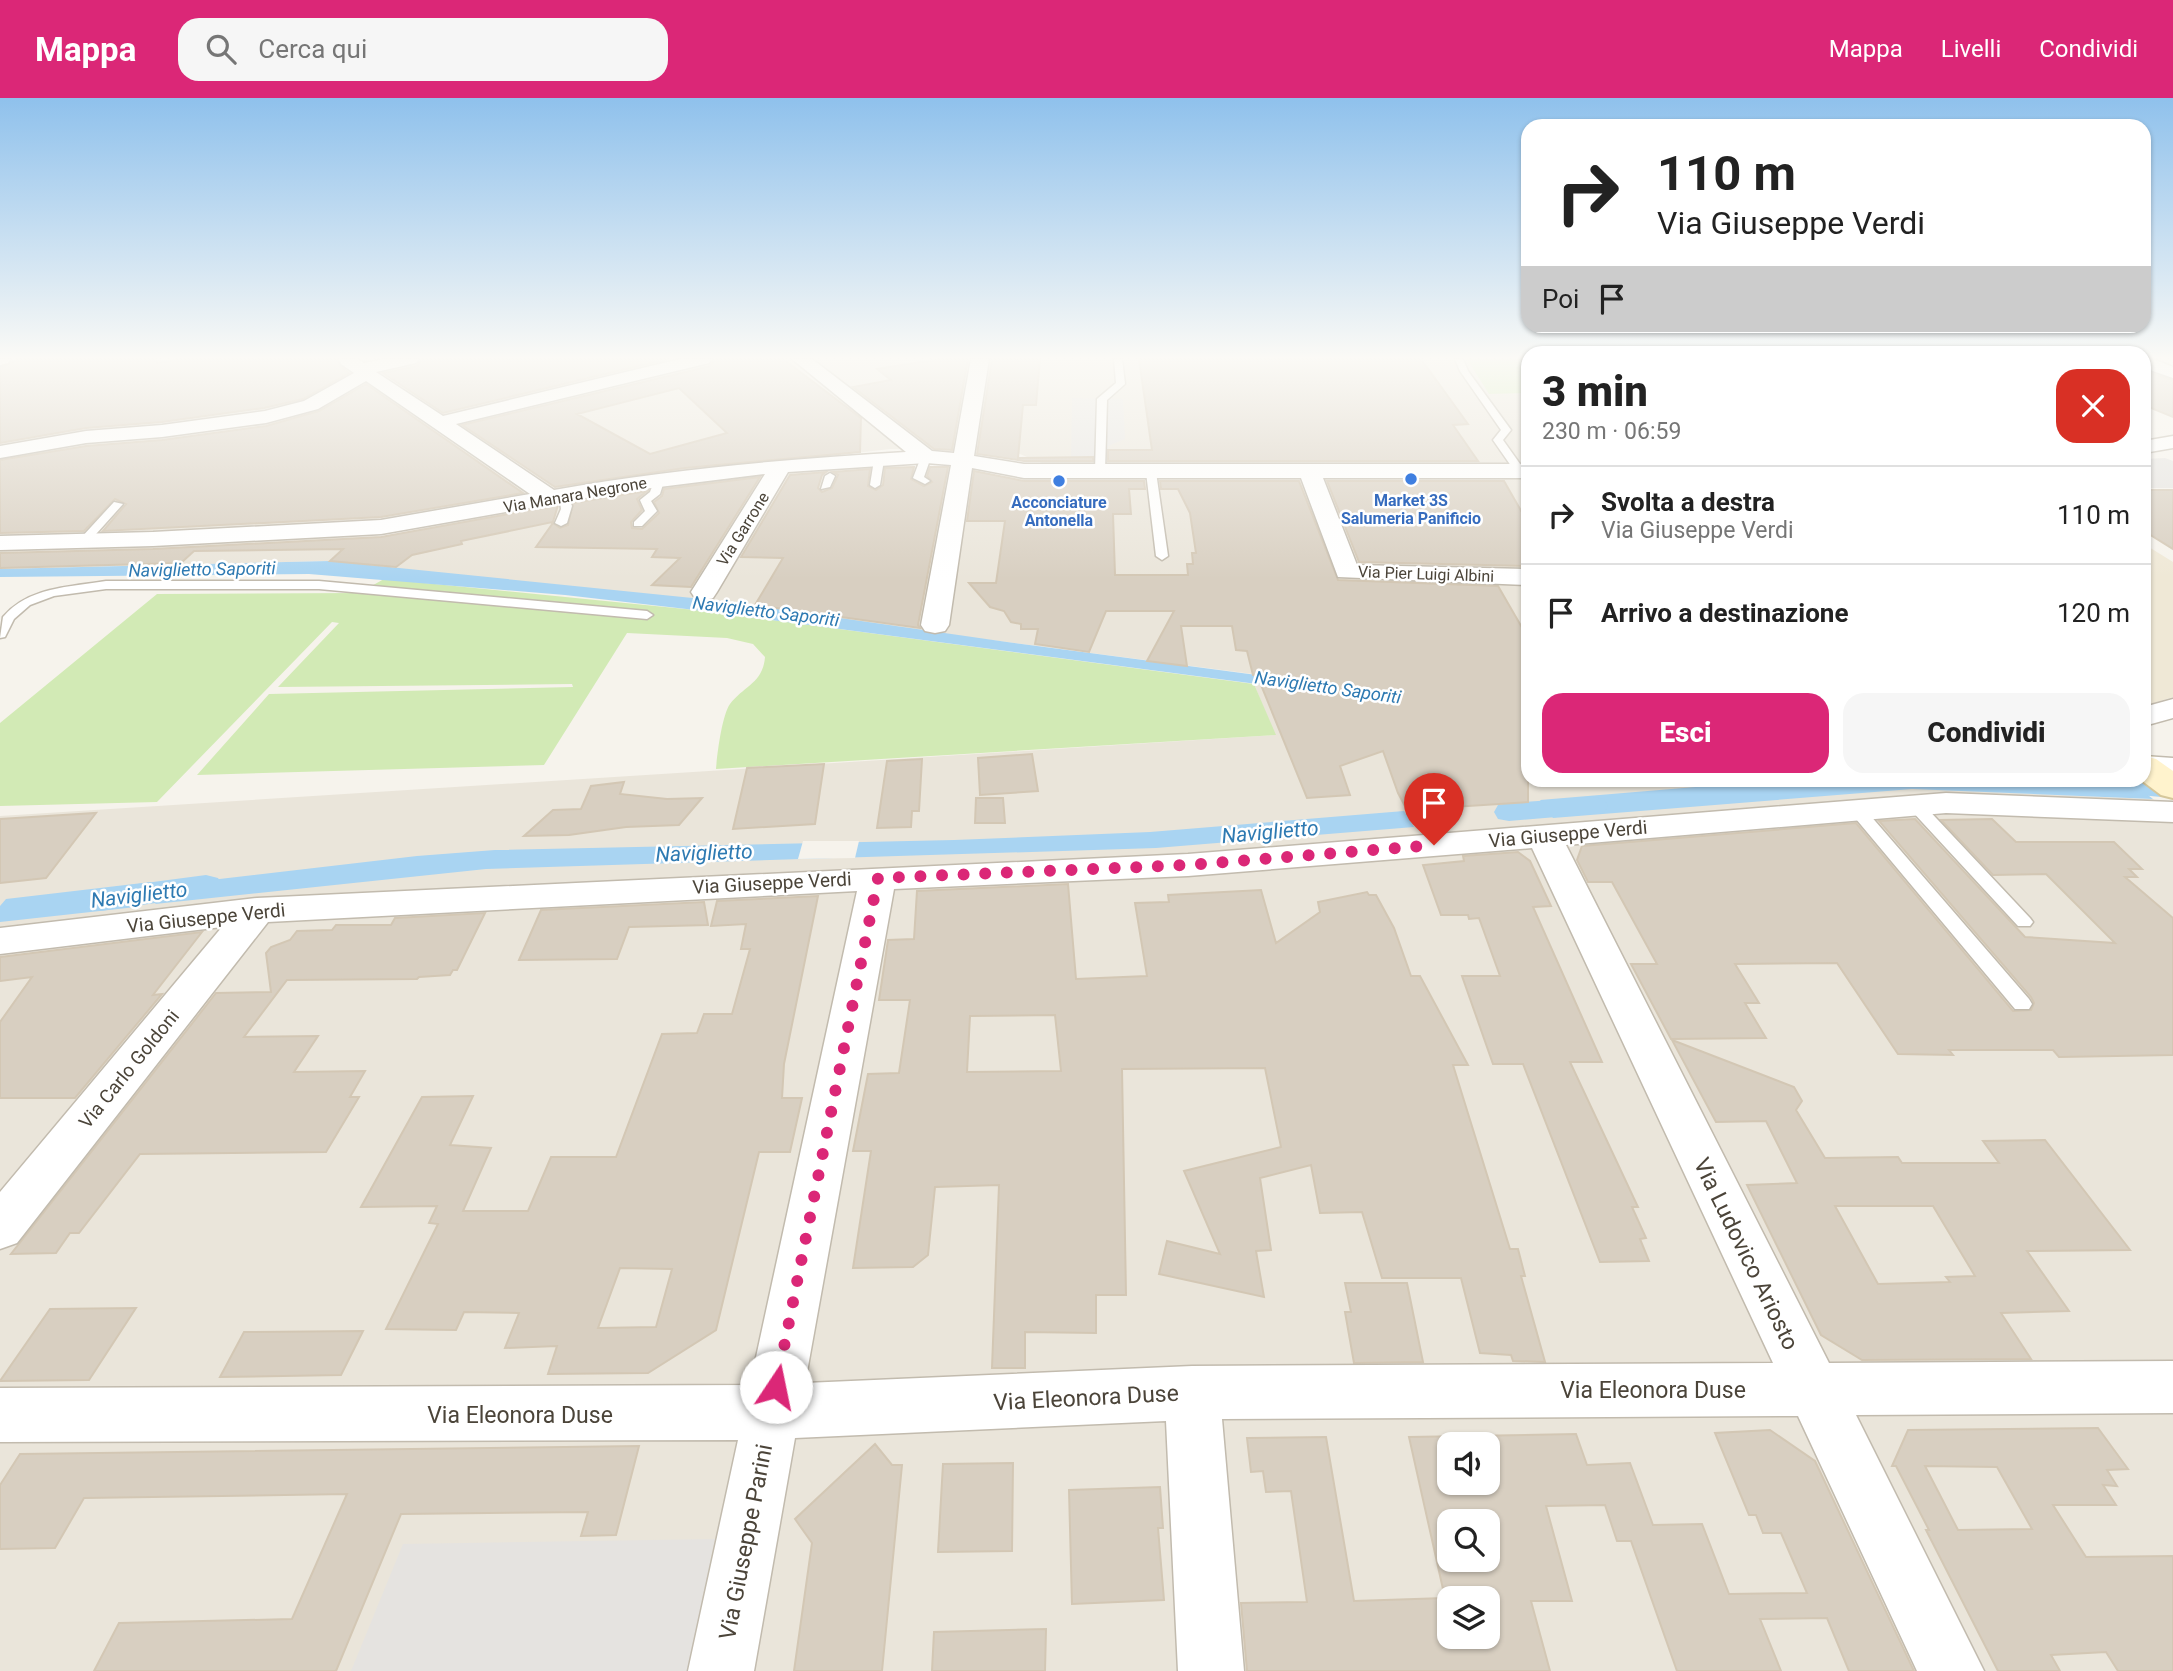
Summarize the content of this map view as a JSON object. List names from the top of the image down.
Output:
{
  "streets": {
    "street": [
      "Via Manara Negrone",
      "Via Garrone",
      "Via Pier Luigi Albini",
      "Via Giuseppe Verdi",
      "Via Carlo Goldoni",
      "Via Ludovico Ariosto",
      "Via Eleonora Duse",
      "Via Giuseppe Parini"
    ]
  },
  "crossings": [
    ["Via Manara Negrone", "Via Garrone"],
    ["Via Manara Negrone", "Via Pier Luigi Albini"],
    ["Via Giuseppe Verdi", "Via Carlo Goldoni"],
    ["Via Giuseppe Verdi", "Via Ludovico Ariosto"],
    ["Via Giuseppe Verdi", "Via Giuseppe Parini"],
    ["Via Ludovico Ariosto", "Via Eleonora Duse"],
    ["Via Eleonora Duse", "Via Giuseppe Parini"]
  ],
  "water": ["Naviglietto Saporiti", "Naviglietto"],
  "places": ["Market 3S Salumeria Panificio", "Acconciature Antonella"],
  "page": {
    "header": "Mappa",
    "search": "Cerca qui",
    "nav": ["Mappa", "Livelli", "Condividi"],
    "turn": ["110 m", "Via Giuseppe Verdi"],
    "then": "Poi",
    "heading": ["3 min", "230 m · 06:59"],
    "list": [
      {
        "name": "Svolta a destra",
        "note": "Via Giuseppe Verdi",
        "value": "110 m"
      },
      {
        "name": "Arrivo a destinazione",
        "value": "120 m"
      }
    ],
    "buttons": ["Esci", "Condividi"]
  }
}
